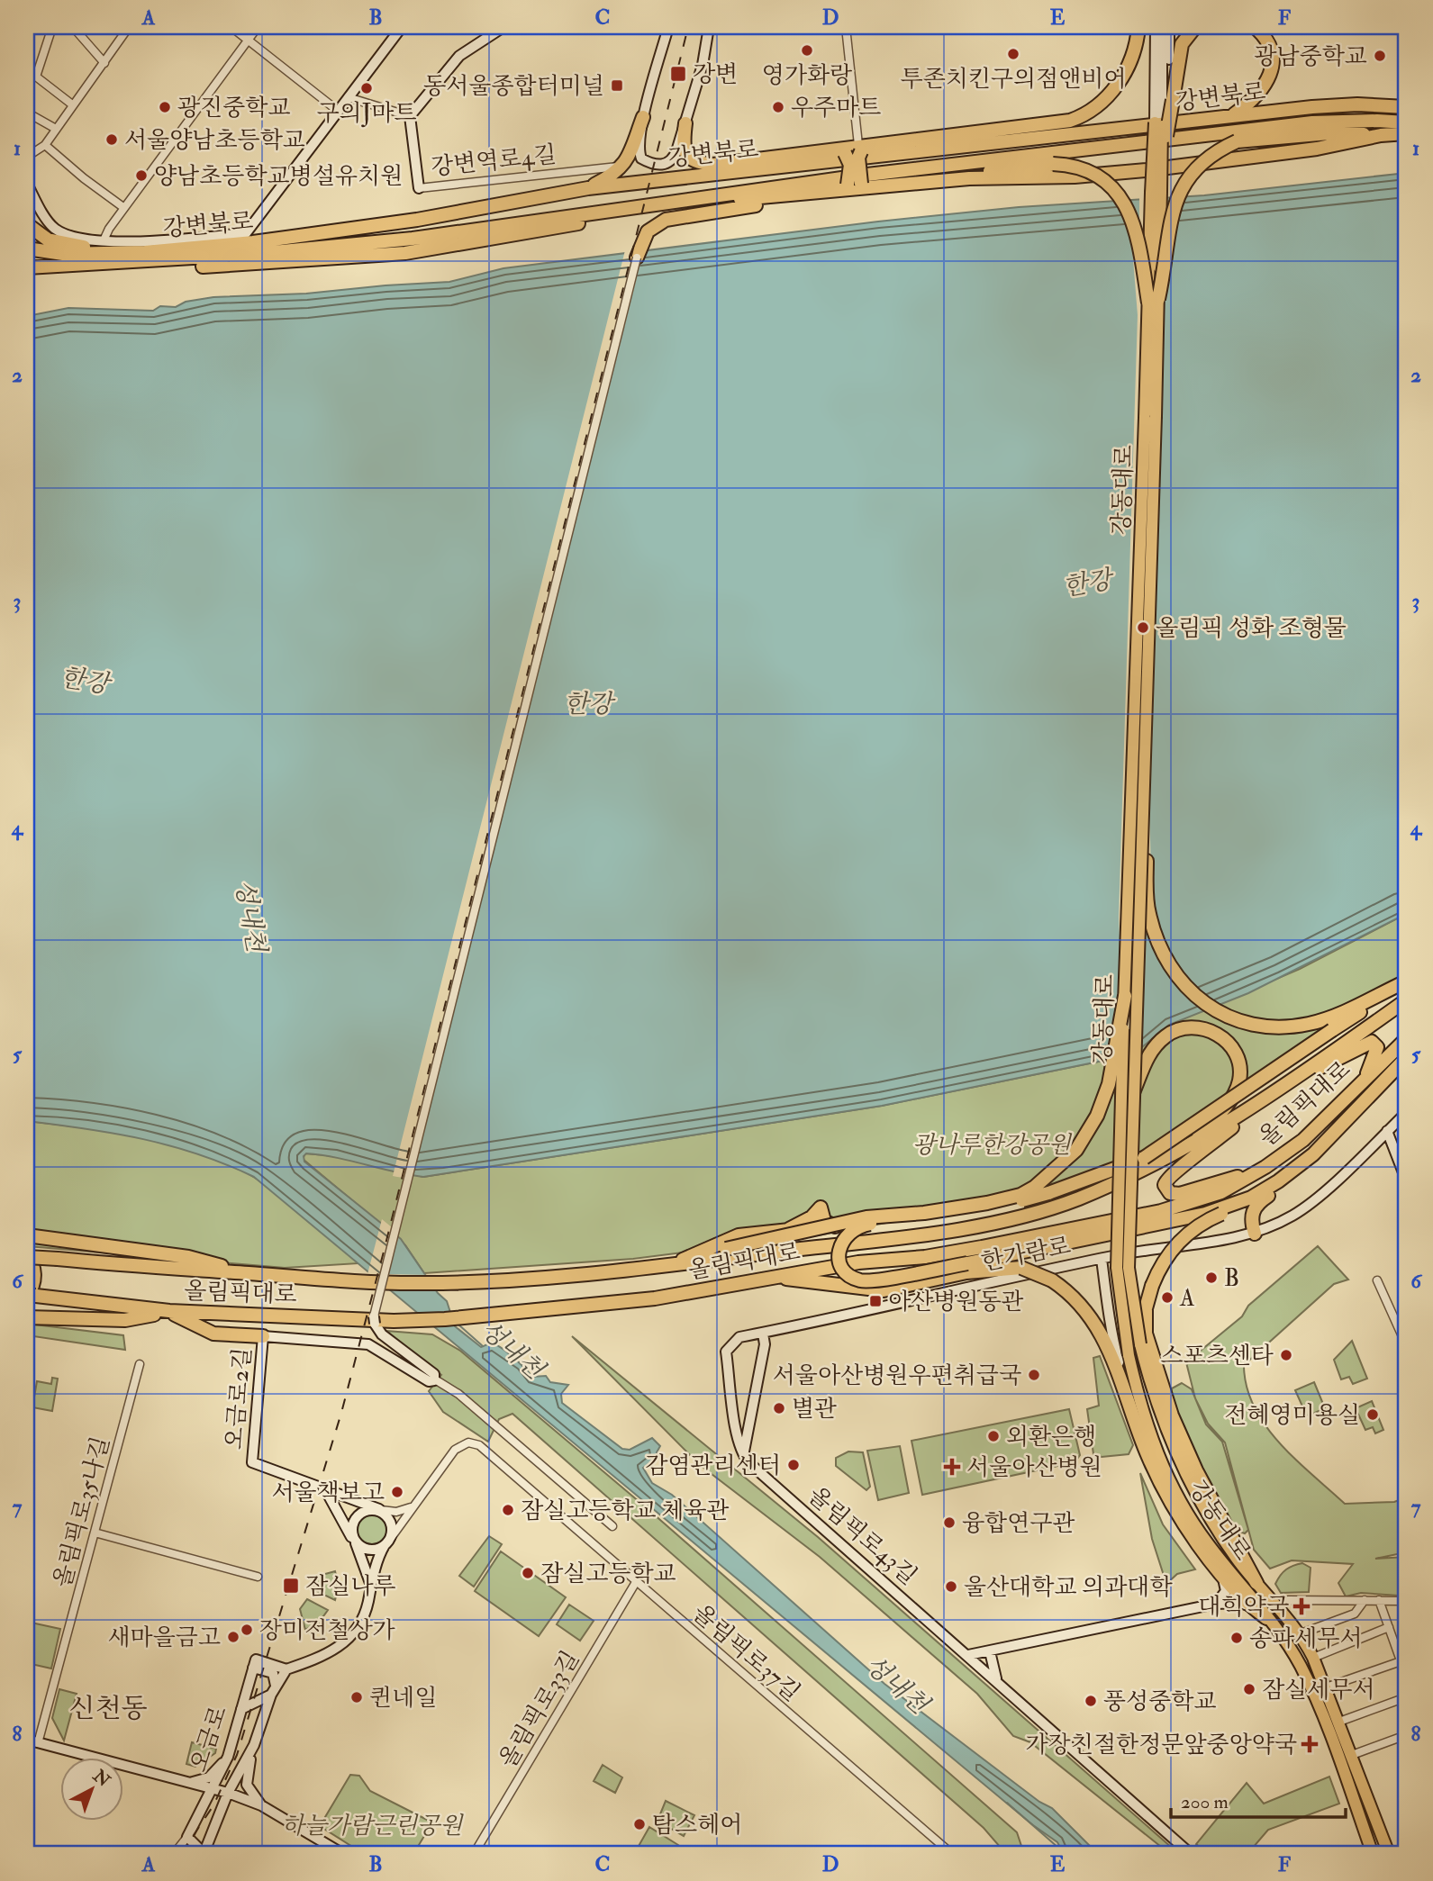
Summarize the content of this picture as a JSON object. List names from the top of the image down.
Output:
{
  "streets": {
    "highway": ["강변북로", "올림픽대로"],
    "main road": ["강동대로"],
    "street": [
      "강변역로4길",
      "한가람로",
      "오금로2길",
      "올림픽로35나길",
      "올림픽로43길",
      "올림픽로37길",
      "올림픽로33길",
      "오금로"
    ]
  },
  "crossings": [
    ["한가람로", "올림픽로43길"],
    ["올림픽로37길", "올림픽로33길"]
  ],
  "districts": ["신천동"],
  "water": ["한강", "성내천"],
  "parks": ["광나루한강공원", "하늘가람근린공원"],
  "places": {
    "other": [
      "영가화랑",
      "투존치킨구의점앤비어",
      "광남중학교",
      "구의J마트",
      "광진중학교",
      "우주마트",
      "서울양남초등학교",
      "양남초등학교병설유치원",
      "올림픽 성화 조형물",
      "B",
      "A",
      "스포츠센타",
      "서울아산병원우편취급국",
      "별관",
      "전혜영미용실",
      "외환은행",
      "감염관리센터",
      "서울책보고",
      "잠실고등학교 체육관",
      "융합연구관",
      "잠실고등학교",
      "울산대학교 의과대학",
      "장미전철상가",
      "새마을금고",
      "송파세무서",
      "잠실세무서",
      "퀸네일",
      "풍성중학교",
      "탐스헤어"
    ],
    "transit": [
      "강변",
      "동서울종합터미널",
      "아산병원동관",
      "잠실나루"
    ],
    "health": ["서울아산병원", "대힉약국", "가장친절한정문앞중앙약국"]
  },
  "scale_bar": "200 m",
  "north": "top right",
  "grid": {
    "columns": [
      "A",
      "B",
      "C",
      "D",
      "E",
      "F"
    ],
    "rows": [
      "1",
      "2",
      "3",
      "4",
      "5",
      "6",
      "7",
      "8"
    ]
  }
}
